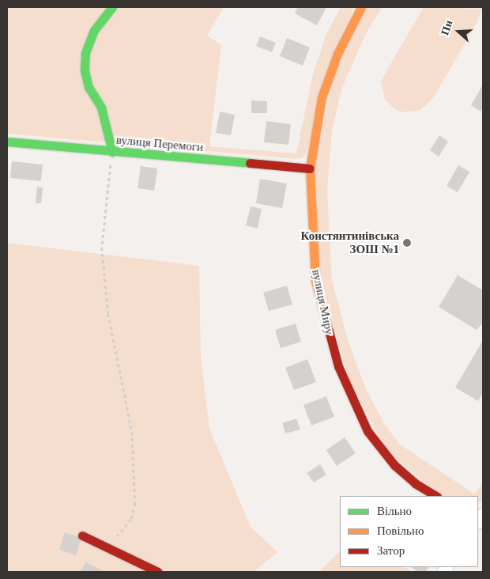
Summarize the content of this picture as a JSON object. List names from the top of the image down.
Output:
{
  "streets": {
    "street": ["вулиця Перемоги", "вулиця Миру"]
  },
  "crossings": [
    ["вулиця Перемоги", "вулиця Миру"]
  ],
  "places": ["Констянтинівська ЗОШ №1"],
  "legend": ["Вільно", "Повільно", "Затор"],
  "north": "left"
}
